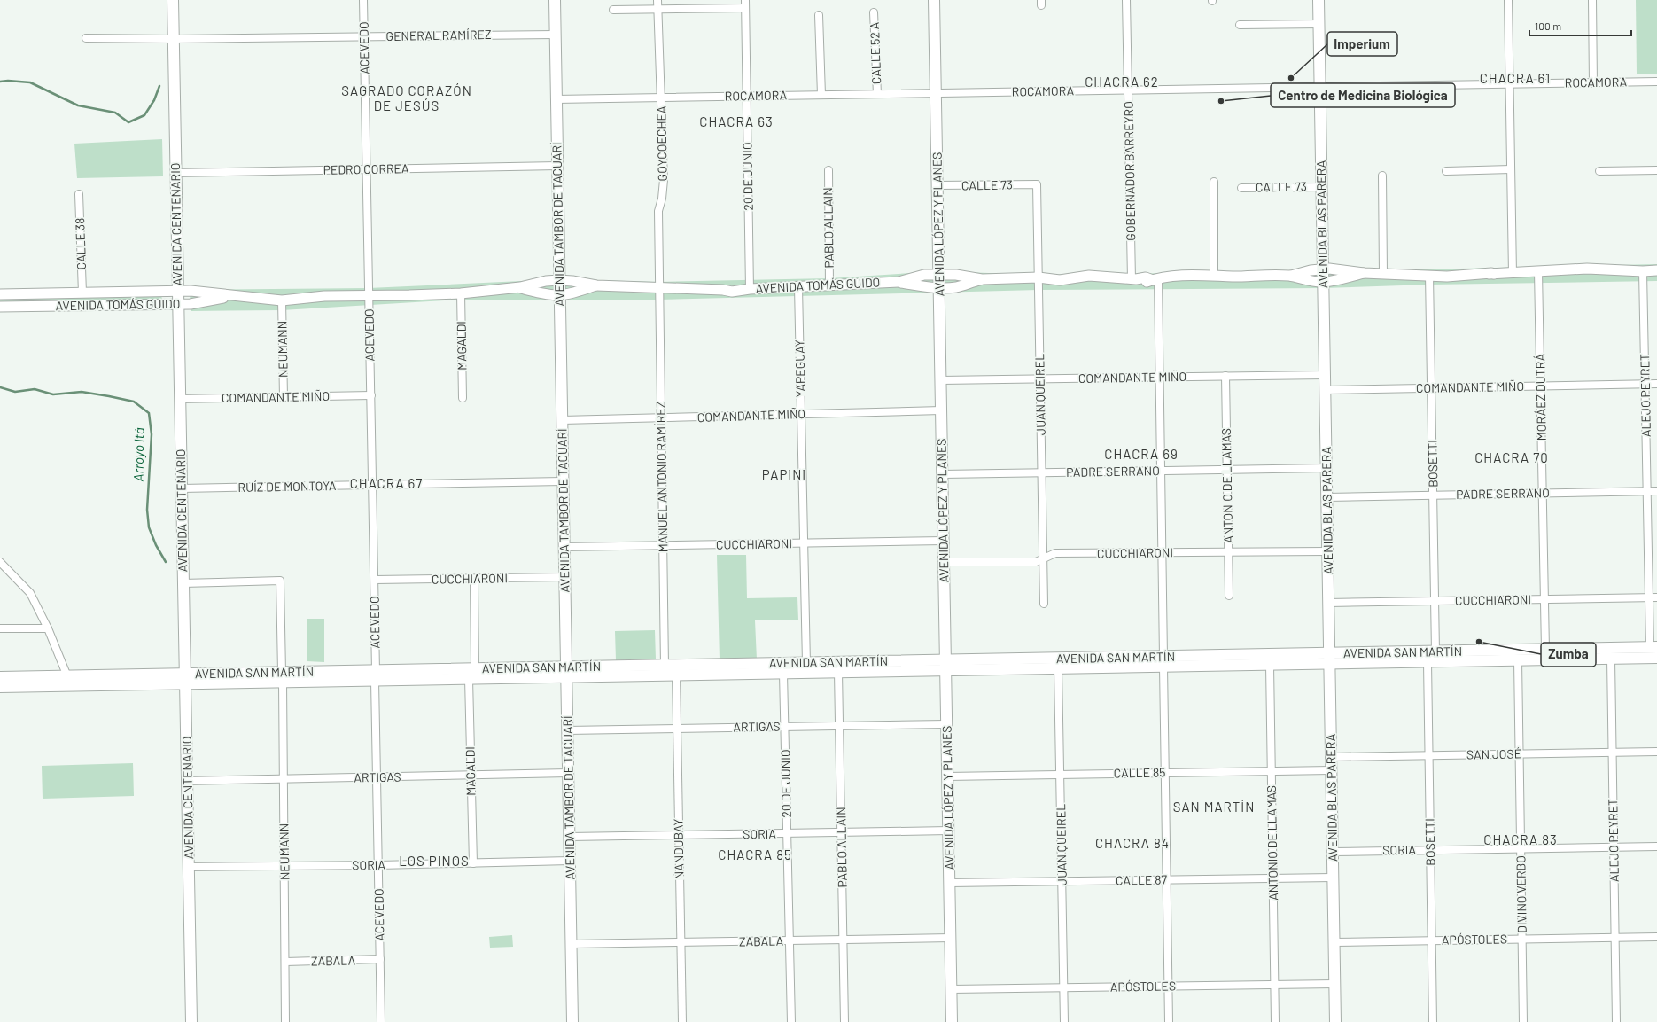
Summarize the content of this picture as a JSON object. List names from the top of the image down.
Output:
{
  "streets": {
    "main road": [
      "AVENIDA CENTENARIO",
      "AVENIDA TAMBOR DE TACUARÍ",
      "AVENIDA LÓPEZ Y PLANES",
      "AVENIDA BLAS PARERA",
      "AVENIDA TOMÁS GUIDO",
      "AVENIDA SAN MARTÍN"
    ],
    "street": [
      "GENERAL RAMÍREZ",
      "ACEVEDO",
      "CALLE 52 A",
      "ROCAMORA",
      "GOYCOECHEA",
      "PEDRO CORREA",
      "GOBERNADOR BARREYRO",
      "20 DE JUNIO",
      "CALLE 73",
      "PABLO ALLAIN",
      "CALLE 38",
      "MAGALDI",
      "NEUMANN",
      "YAPEGUAY",
      "COMANDANTE MIÑO",
      "JUAN QUEIREL",
      "ALEJO PEYRET",
      "MORÁEZ DUTRÁ",
      "BOSETTI",
      "PADRE SERRANO",
      "MANUEL ANTONIO RAMÍREZ",
      "ANTONIO DE LLAMAS",
      "RUÍZ DE MONTOYA",
      "CUCCHIARONI",
      "ARTIGAS",
      "SAN JOSÉ",
      "CALLE 85",
      "SORIA",
      "ÑANDUBAY",
      "CALLE 87",
      "DIVINO VERBO",
      "APÓSTOLES",
      "ZABALA"
    ]
  },
  "crossings": [
    ["GENERAL RAMÍREZ", "ACEVEDO"],
    ["GENERAL RAMÍREZ", "AVENIDA CENTENARIO"],
    ["GENERAL RAMÍREZ", "AVENIDA TAMBOR DE TACUARÍ"],
    ["ACEVEDO", "PEDRO CORREA"],
    ["ACEVEDO", "AVENIDA TOMÁS GUIDO"],
    ["ACEVEDO", "COMANDANTE MIÑO"],
    ["ACEVEDO", "RUÍZ DE MONTOYA"],
    ["ACEVEDO", "CUCCHIARONI"],
    ["ACEVEDO", "AVENIDA SAN MARTÍN"],
    ["ACEVEDO", "ARTIGAS"],
    ["ACEVEDO", "SORIA"],
    ["ACEVEDO", "ZABALA"],
    ["CALLE 52 A", "ROCAMORA"],
    ["ROCAMORA", "GOYCOECHEA"],
    ["ROCAMORA", "GOBERNADOR BARREYRO"],
    ["ROCAMORA", "20 DE JUNIO"],
    ["ROCAMORA", "AVENIDA TAMBOR DE TACUARÍ"],
    ["ROCAMORA", "AVENIDA LÓPEZ Y PLANES"],
    ["ROCAMORA", "AVENIDA BLAS PARERA"],
    ["GOYCOECHEA", "AVENIDA TOMÁS GUIDO"],
    ["GOYCOECHEA", "MANUEL ANTONIO RAMÍREZ"],
    ["PEDRO CORREA", "AVENIDA CENTENARIO"],
    ["PEDRO CORREA", "AVENIDA TAMBOR DE TACUARÍ"],
    ["GOBERNADOR BARREYRO", "AVENIDA TOMÁS GUIDO"],
    ["20 DE JUNIO", "AVENIDA TOMÁS GUIDO"],
    ["20 DE JUNIO", "AVENIDA SAN MARTÍN"],
    ["20 DE JUNIO", "ARTIGAS"],
    ["20 DE JUNIO", "SORIA"],
    ["20 DE JUNIO", "ZABALA"],
    ["CALLE 73", "AVENIDA LÓPEZ Y PLANES"],
    ["CALLE 73", "AVENIDA BLAS PARERA"],
    ["CALLE 73", "JUAN QUEIREL"],
    ["AVENIDA CENTENARIO", "AVENIDA TOMÁS GUIDO"],
    ["AVENIDA CENTENARIO", "NEUMANN"],
    ["AVENIDA CENTENARIO", "COMANDANTE MIÑO"],
    ["AVENIDA CENTENARIO", "RUÍZ DE MONTOYA"],
    ["AVENIDA CENTENARIO", "AVENIDA SAN MARTÍN"],
    ["AVENIDA CENTENARIO", "ARTIGAS"],
    ["AVENIDA CENTENARIO", "SORIA"],
    ["AVENIDA TAMBOR DE TACUARÍ", "AVENIDA TOMÁS GUIDO"],
    ["AVENIDA TAMBOR DE TACUARÍ", "COMANDANTE MIÑO"],
    ["AVENIDA TAMBOR DE TACUARÍ", "RUÍZ DE MONTOYA"],
    ["AVENIDA TAMBOR DE TACUARÍ", "CUCCHIARONI"],
    ["AVENIDA TAMBOR DE TACUARÍ", "AVENIDA SAN MARTÍN"],
    ["AVENIDA TAMBOR DE TACUARÍ", "ARTIGAS"],
    ["AVENIDA TAMBOR DE TACUARÍ", "SORIA"],
    ["AVENIDA TAMBOR DE TACUARÍ", "ZABALA"],
    ["AVENIDA LÓPEZ Y PLANES", "AVENIDA TOMÁS GUIDO"],
    ["AVENIDA LÓPEZ Y PLANES", "COMANDANTE MIÑO"],
    ["AVENIDA LÓPEZ Y PLANES", "PADRE SERRANO"],
    ["AVENIDA LÓPEZ Y PLANES", "CUCCHIARONI"],
    ["AVENIDA LÓPEZ Y PLANES", "AVENIDA SAN MARTÍN"],
    ["AVENIDA LÓPEZ Y PLANES", "ARTIGAS"],
    ["AVENIDA LÓPEZ Y PLANES", "CALLE 85"],
    ["AVENIDA LÓPEZ Y PLANES", "SORIA"],
    ["AVENIDA LÓPEZ Y PLANES", "CALLE 87"],
    ["AVENIDA LÓPEZ Y PLANES", "APÓSTOLES"],
    ["AVENIDA LÓPEZ Y PLANES", "ZABALA"],
    ["AVENIDA BLAS PARERA", "AVENIDA TOMÁS GUIDO"],
    ["AVENIDA BLAS PARERA", "COMANDANTE MIÑO"],
    ["AVENIDA BLAS PARERA", "PADRE SERRANO"],
    ["AVENIDA BLAS PARERA", "CUCCHIARONI"],
    ["AVENIDA BLAS PARERA", "AVENIDA SAN MARTÍN"],
    ["AVENIDA BLAS PARERA", "SAN JOSÉ"],
    ["AVENIDA BLAS PARERA", "CALLE 85"],
    ["AVENIDA BLAS PARERA", "SORIA"],
    ["AVENIDA BLAS PARERA", "CALLE 87"],
    ["AVENIDA BLAS PARERA", "APÓSTOLES"],
    ["PABLO ALLAIN", "AVENIDA TOMÁS GUIDO"],
    ["PABLO ALLAIN", "AVENIDA SAN MARTÍN"],
    ["PABLO ALLAIN", "ARTIGAS"],
    ["PABLO ALLAIN", "SORIA"],
    ["PABLO ALLAIN", "ZABALA"],
    ["CALLE 38", "AVENIDA TOMÁS GUIDO"],
    ["AVENIDA TOMÁS GUIDO", "MAGALDI"],
    ["AVENIDA TOMÁS GUIDO", "NEUMANN"],
    ["AVENIDA TOMÁS GUIDO", "YAPEGUAY"],
    ["AVENIDA TOMÁS GUIDO", "JUAN QUEIREL"],
    ["AVENIDA TOMÁS GUIDO", "ALEJO PEYRET"],
    ["AVENIDA TOMÁS GUIDO", "MORÁEZ DUTRÁ"],
    ["AVENIDA TOMÁS GUIDO", "BOSETTI"],
    ["AVENIDA TOMÁS GUIDO", "MANUEL ANTONIO RAMÍREZ"],
    ["MAGALDI", "AVENIDA SAN MARTÍN"],
    ["MAGALDI", "ARTIGAS"],
    ["MAGALDI", "SORIA"],
    ["NEUMANN", "COMANDANTE MIÑO"],
    ["NEUMANN", "AVENIDA SAN MARTÍN"],
    ["NEUMANN", "ARTIGAS"],
    ["NEUMANN", "SORIA"],
    ["NEUMANN", "ZABALA"],
    ["YAPEGUAY", "COMANDANTE MIÑO"],
    ["YAPEGUAY", "CUCCHIARONI"],
    ["YAPEGUAY", "AVENIDA SAN MARTÍN"],
    ["COMANDANTE MIÑO", "JUAN QUEIREL"],
    ["COMANDANTE MIÑO", "ALEJO PEYRET"],
    ["COMANDANTE MIÑO", "MORÁEZ DUTRÁ"],
    ["COMANDANTE MIÑO", "BOSETTI"],
    ["COMANDANTE MIÑO", "MANUEL ANTONIO RAMÍREZ"],
    ["COMANDANTE MIÑO", "ANTONIO DE LLAMAS"],
    ["JUAN QUEIREL", "PADRE SERRANO"],
    ["JUAN QUEIREL", "CUCCHIARONI"],
    ["JUAN QUEIREL", "AVENIDA SAN MARTÍN"],
    ["JUAN QUEIREL", "CALLE 85"],
    ["JUAN QUEIREL", "CALLE 87"],
    ["JUAN QUEIREL", "APÓSTOLES"],
    ["ALEJO PEYRET", "PADRE SERRANO"],
    ["ALEJO PEYRET", "CUCCHIARONI"],
    ["ALEJO PEYRET", "AVENIDA SAN MARTÍN"],
    ["ALEJO PEYRET", "SAN JOSÉ"],
    ["ALEJO PEYRET", "SORIA"],
    ["ALEJO PEYRET", "APÓSTOLES"],
    ["MORÁEZ DUTRÁ", "PADRE SERRANO"],
    ["MORÁEZ DUTRÁ", "CUCCHIARONI"],
    ["MORÁEZ DUTRÁ", "AVENIDA SAN MARTÍN"],
    ["BOSETTI", "PADRE SERRANO"],
    ["BOSETTI", "CUCCHIARONI"],
    ["BOSETTI", "AVENIDA SAN MARTÍN"],
    ["BOSETTI", "SAN JOSÉ"],
    ["BOSETTI", "SORIA"],
    ["BOSETTI", "APÓSTOLES"],
    ["PADRE SERRANO", "ANTONIO DE LLAMAS"],
    ["MANUEL ANTONIO RAMÍREZ", "CUCCHIARONI"],
    ["MANUEL ANTONIO RAMÍREZ", "AVENIDA SAN MARTÍN"],
    ["ANTONIO DE LLAMAS", "CUCCHIARONI"],
    ["ANTONIO DE LLAMAS", "AVENIDA SAN MARTÍN"],
    ["ANTONIO DE LLAMAS", "CALLE 85"],
    ["ANTONIO DE LLAMAS", "CALLE 87"],
    ["ANTONIO DE LLAMAS", "APÓSTOLES"],
    ["AVENIDA SAN MARTÍN", "ÑANDUBAY"],
    ["AVENIDA SAN MARTÍN", "DIVINO VERBO"],
    ["ARTIGAS", "ÑANDUBAY"],
    ["SAN JOSÉ", "DIVINO VERBO"],
    ["SORIA", "ÑANDUBAY"],
    ["SORIA", "DIVINO VERBO"],
    ["ÑANDUBAY", "ZABALA"],
    ["DIVINO VERBO", "APÓSTOLES"]
  ],
  "districts": [
    "CHACRA 61",
    "CHACRA 62",
    "SAGRADO CORAZÓN DE JESÚS",
    "CHACRA 63",
    "CHACRA 69",
    "CHACRA 70",
    "PAPINI",
    "CHACRA 67",
    "SAN MARTÍN",
    "CHACRA 83",
    "CHACRA 84",
    "CHACRA 85",
    "LOS PINOS"
  ],
  "water": ["Arroyo Itá"],
  "places": ["Imperium", "Centro de Medicina Biológica", "Zumba"],
  "scale_bar": "100 m"
}
